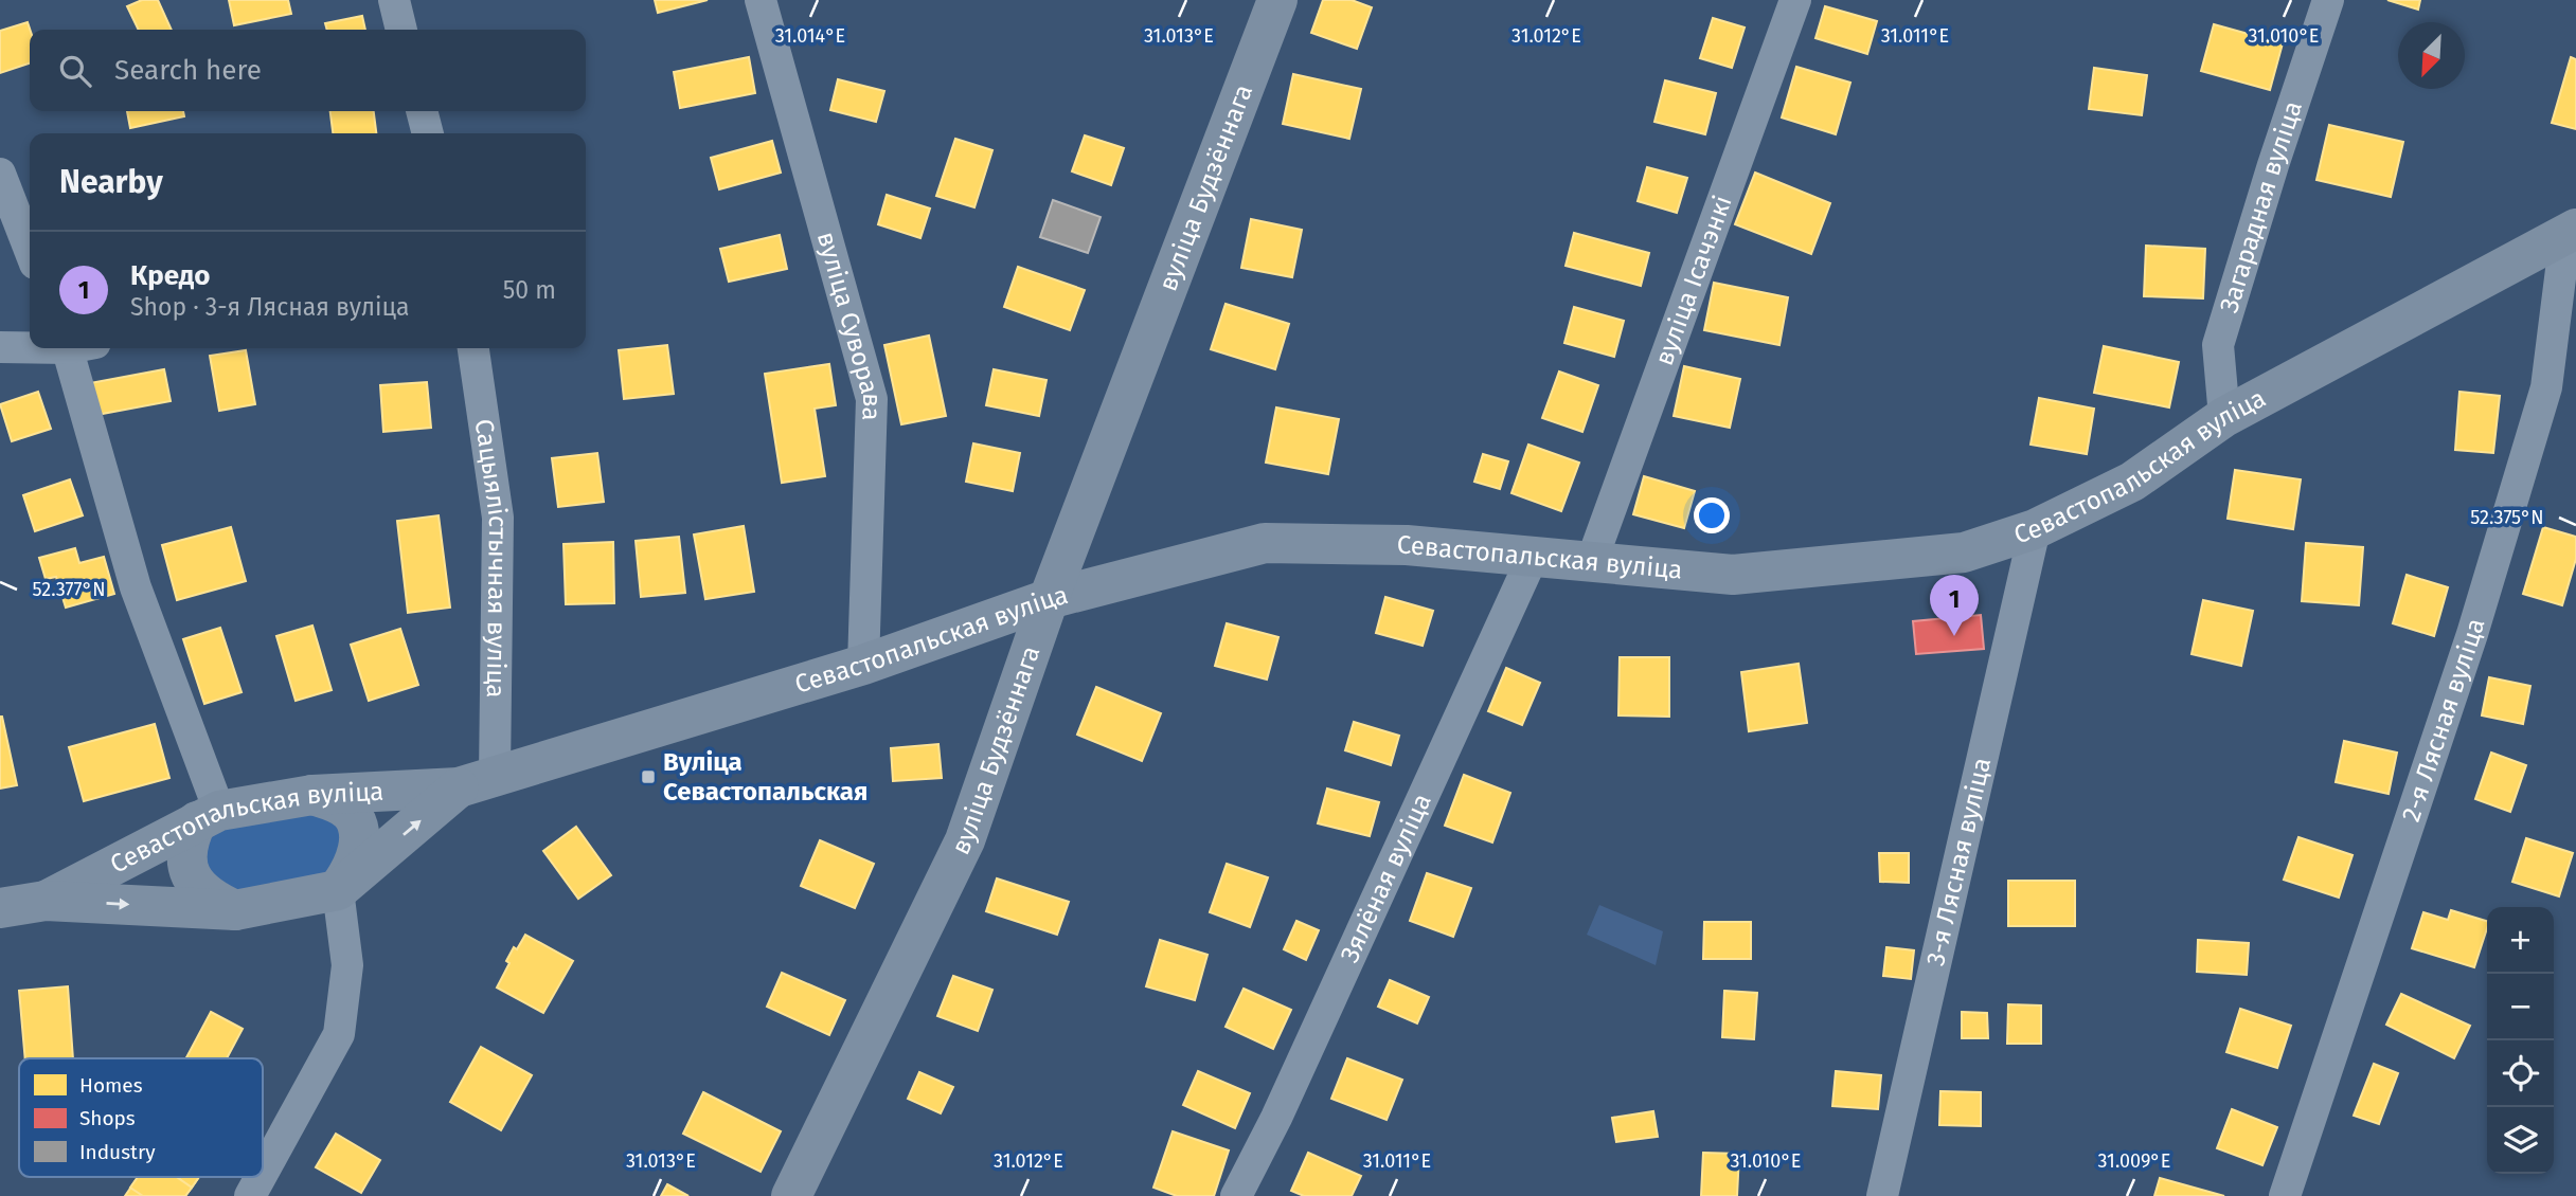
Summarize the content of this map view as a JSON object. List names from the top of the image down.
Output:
{
  "streets": {
    "street": [
      "вуліца Будзённага",
      "Загарадная вуліца",
      "вуліца Ісачэнкі",
      "вуліца Суворава",
      "Севастопальская вуліца",
      "Сацыялістычная вуліца",
      "2-я Лясная вуліца",
      "3-я Лясная вуліца",
      "Зялёная вуліца"
    ]
  },
  "crossings": [
    ["вуліца Будзённага", "Севастопальская вуліца"],
    ["Загарадная вуліца", "Севастопальская вуліца"],
    ["вуліца Ісачэнкі", "Севастопальская вуліца"],
    ["вуліца Суворава", "Севастопальская вуліца"],
    ["Севастопальская вуліца", "Сацыялістычная вуліца"],
    ["Севастопальская вуліца", "2-я Лясная вуліца"],
    ["Севастопальская вуліца", "3-я Лясная вуліца"],
    ["Севастопальская вуліца", "Зялёная вуліца"]
  ],
  "places": {
    "transit": ["Вуліца Севастопальская"]
  },
  "legend": ["Homes", "Shops", "Industry"],
  "north": "bottom left",
  "page": {
    "search": "Search here",
    "heading": "Nearby",
    "list": [
      {
        "mark": "1",
        "name": "Кредо",
        "note": "Shop · 3-я Лясная вуліца",
        "value": "50 m"
      }
    ],
    "pins": "1",
    "map_buttons": ["+", "−"]
  },
  "coordinates": [
    "31.014°E",
    "31.013°E",
    "31.012°E",
    "31.011°E",
    "31.010°E",
    "52.375°N",
    "52.377°N",
    "31.009°E"
  ]
}
